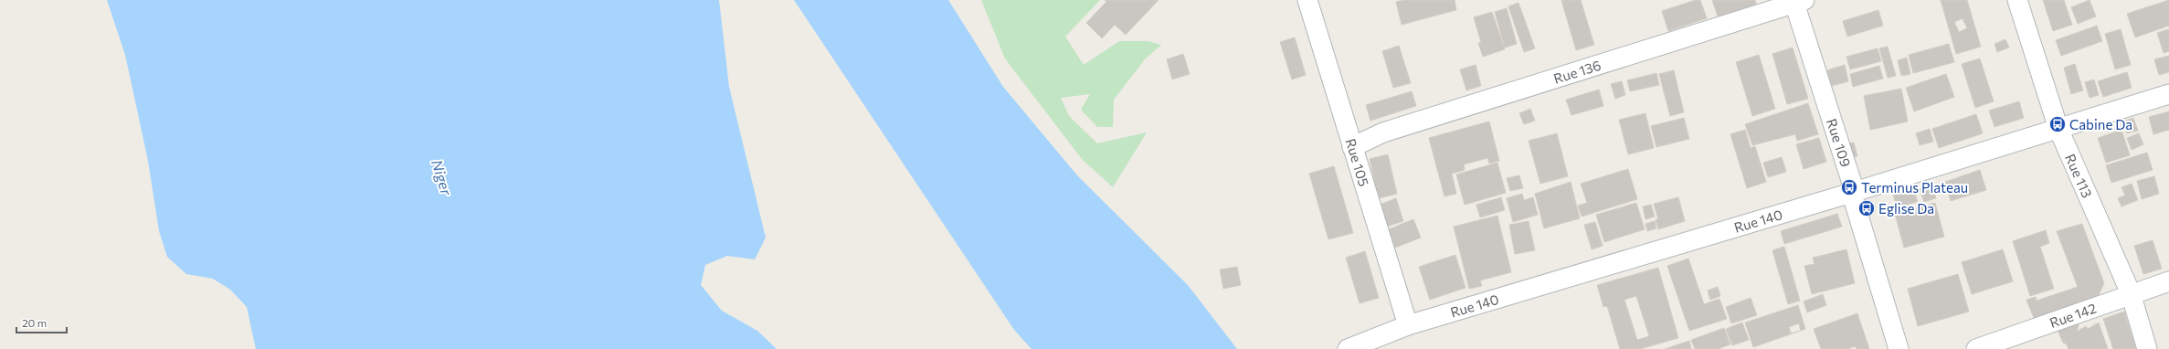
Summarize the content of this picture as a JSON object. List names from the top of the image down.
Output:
{
  "streets": {
    "street": [
      "Rue 136",
      "Rue 109",
      "Rue 105",
      "Rue 113",
      "Rue 140",
      "Rue 142"
    ]
  },
  "crossings": [
    ["Rue 136", "Rue 109"],
    ["Rue 136", "Rue 105"],
    ["Rue 109", "Rue 140"],
    ["Rue 105", "Rue 140"],
    ["Rue 113", "Rue 140"],
    ["Rue 113", "Rue 142"]
  ],
  "water": ["Niger"],
  "places": {
    "bus stop": ["Cabine Da", "Terminus Plateau", "Eglise Da"]
  },
  "scale_bar": "20 m"
}
